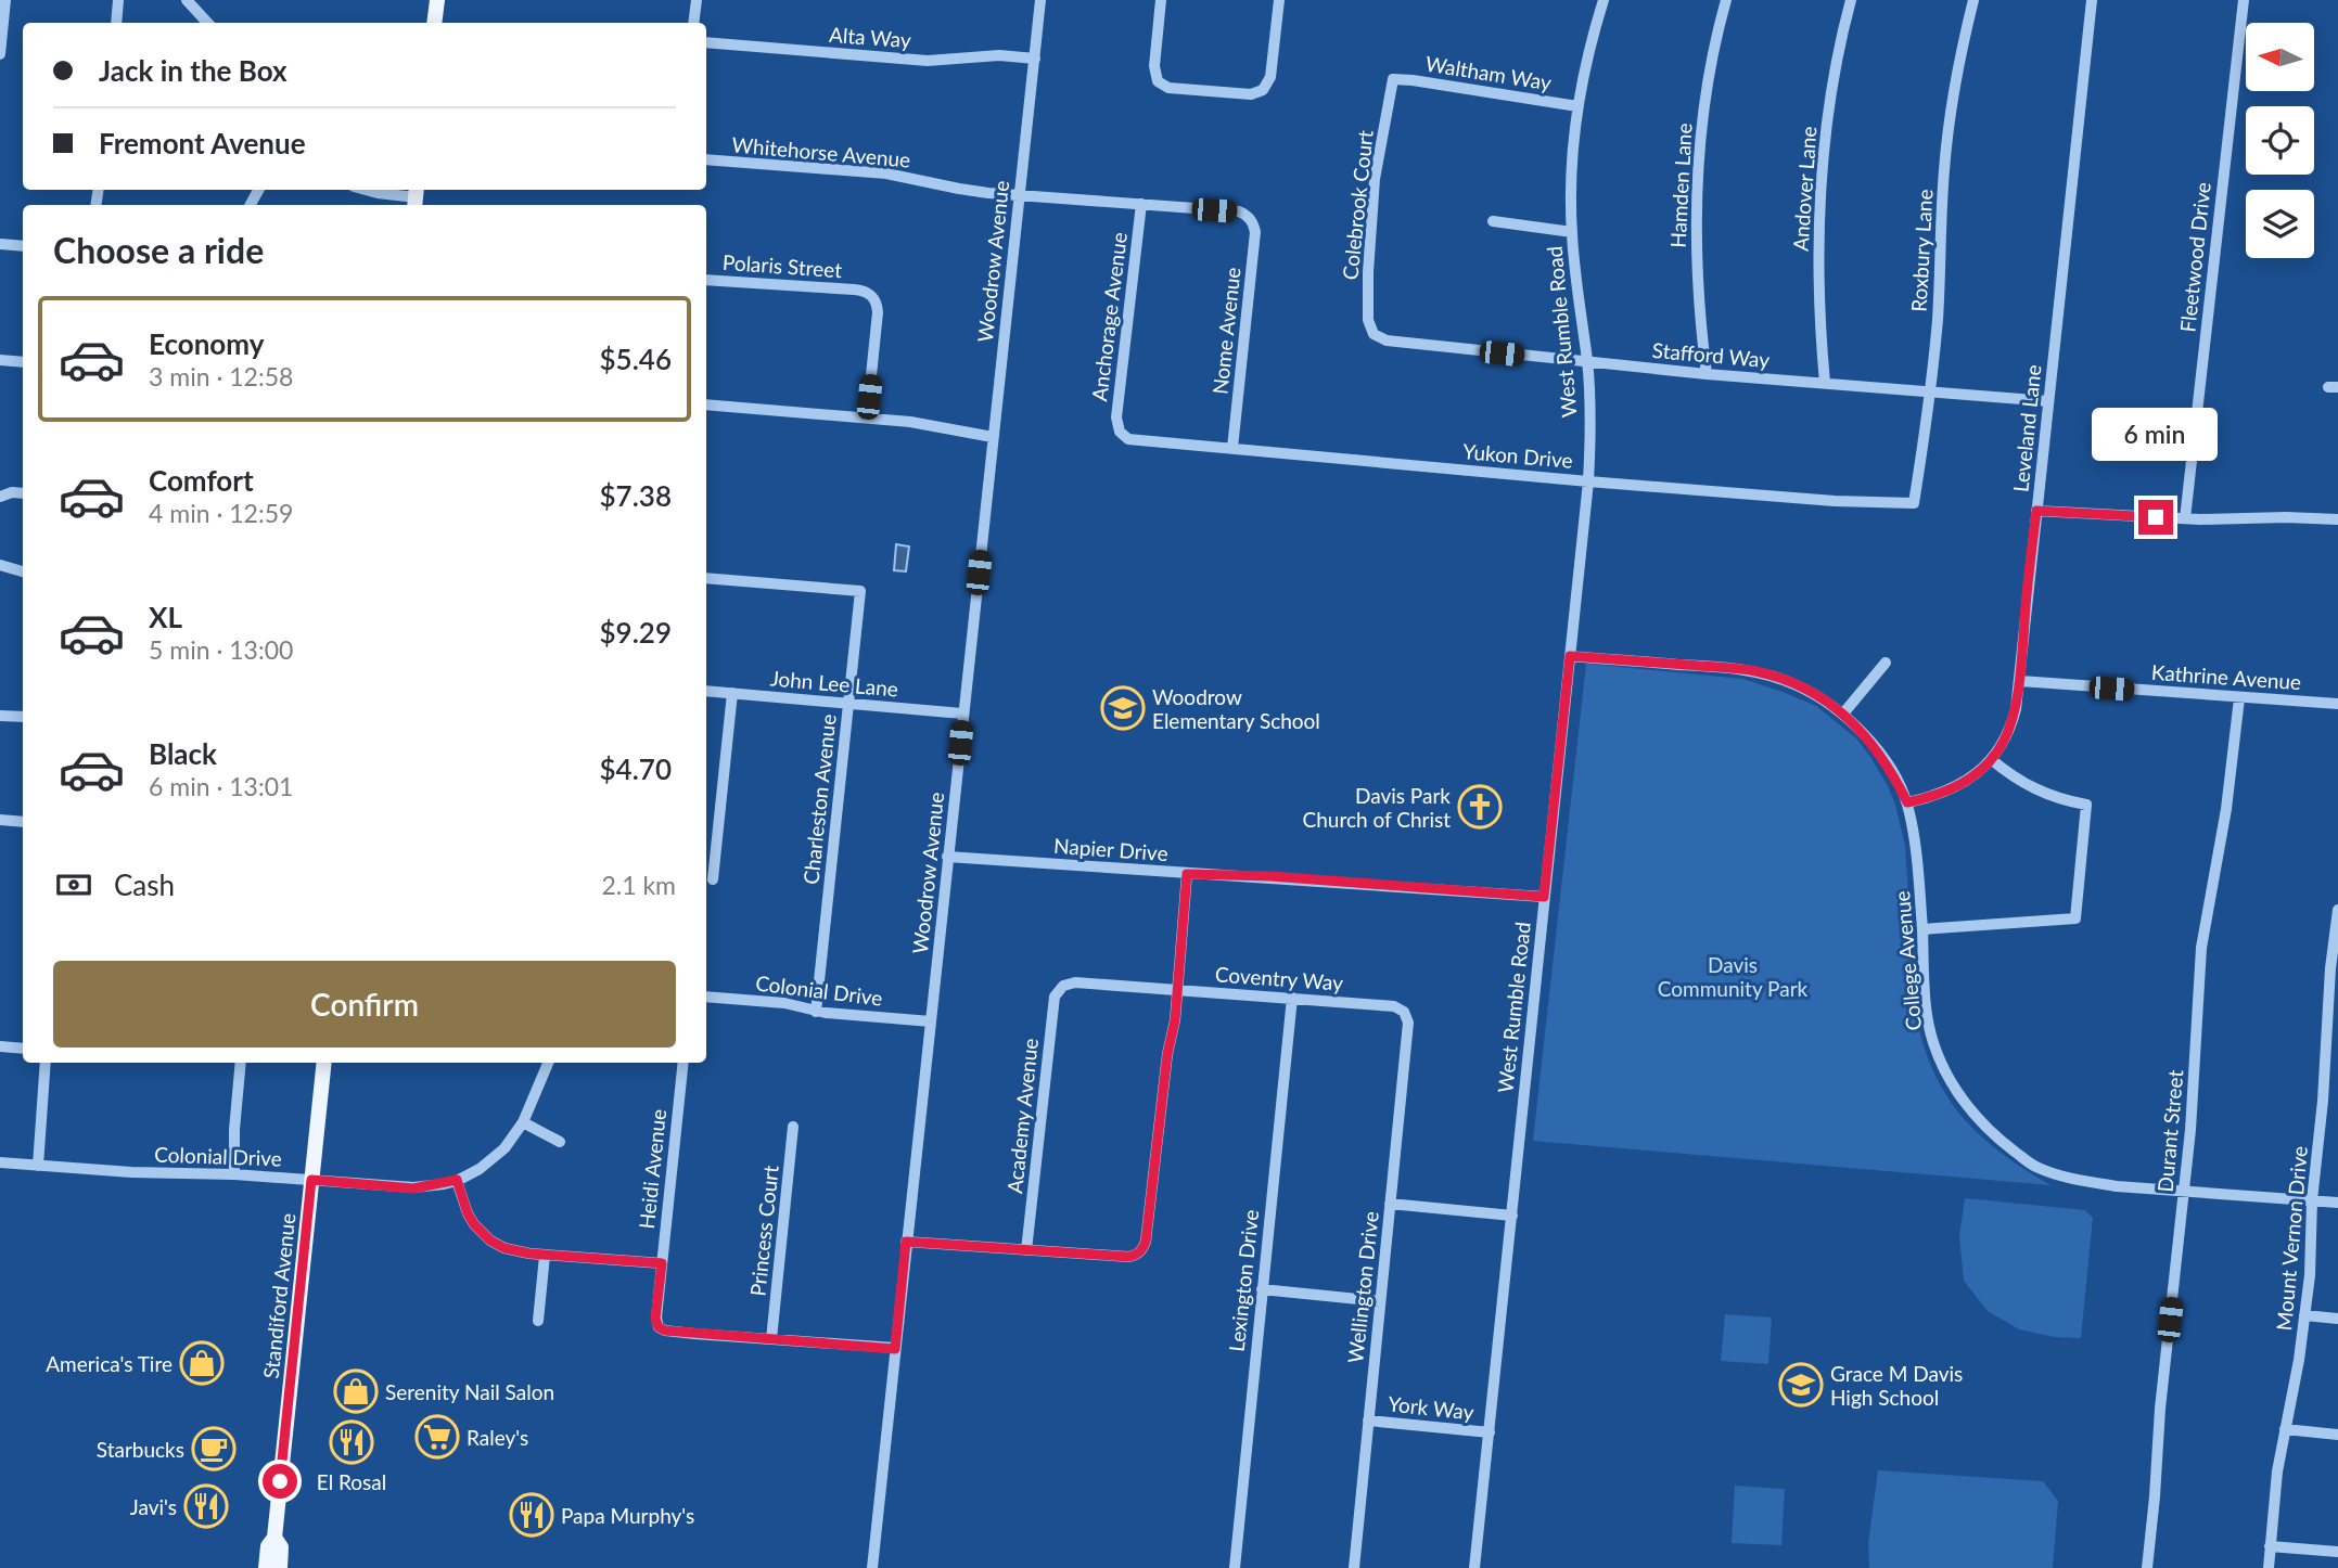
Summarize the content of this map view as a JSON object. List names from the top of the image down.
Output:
{
  "streets": {
    "main road": ["Standiford Avenue"],
    "street": [
      "Alta Way",
      "Waltham Way",
      "Whitehorse Avenue",
      "Hamden Lane",
      "Andover Lane",
      "Colebrook Court",
      "Roxbury Lane",
      "Fleetwood Drive",
      "Woodrow Avenue",
      "Polaris Street",
      "Anchorage Avenue",
      "Nome Avenue",
      "West Rumble Road",
      "Stafford Way",
      "Leveland Lane",
      "Yukon Drive",
      "Kathrine Avenue",
      "John Lee Lane",
      "Charleston Avenue",
      "Napier Drive",
      "College Avenue",
      "Coventry Way",
      "Colonial Drive",
      "Academy Avenue",
      "Durant Street",
      "Heidi Avenue",
      "Princess Court",
      "Mount Vernon Drive",
      "Lexington Drive",
      "Wellington Drive",
      "York Way"
    ]
  },
  "crossings": [
    ["Alta Way", "Woodrow Avenue"],
    ["Waltham Way", "Colebrook Court"],
    ["Waltham Way", "West Rumble Road"],
    ["Whitehorse Avenue", "Woodrow Avenue"],
    ["Whitehorse Avenue", "Anchorage Avenue"],
    ["Whitehorse Avenue", "Nome Avenue"],
    ["Hamden Lane", "Stafford Way"],
    ["Andover Lane", "Stafford Way"],
    ["Colebrook Court", "Stafford Way"],
    ["Roxbury Lane", "Stafford Way"],
    ["Roxbury Lane", "Yukon Drive"],
    ["Woodrow Avenue", "John Lee Lane"],
    ["Woodrow Avenue", "Napier Drive"],
    ["Woodrow Avenue", "Colonial Drive"],
    ["Anchorage Avenue", "Yukon Drive"],
    ["Nome Avenue", "Yukon Drive"],
    ["West Rumble Road", "Stafford Way"],
    ["West Rumble Road", "Yukon Drive"],
    ["West Rumble Road", "Napier Drive"],
    ["West Rumble Road", "College Avenue"],
    ["West Rumble Road", "York Way"],
    ["Stafford Way", "Leveland Lane"],
    ["Leveland Lane", "Kathrine Avenue"],
    ["Leveland Lane", "College Avenue"],
    ["Kathrine Avenue", "Durant Street"],
    ["John Lee Lane", "Charleston Avenue"],
    ["Charleston Avenue", "Colonial Drive"],
    ["College Avenue", "Durant Street"],
    ["College Avenue", "Mount Vernon Drive"],
    ["Coventry Way", "Academy Avenue"],
    ["Coventry Way", "Lexington Drive"],
    ["Coventry Way", "Wellington Drive"],
    ["Colonial Drive", "Standiford Avenue"],
    ["Heidi Avenue", "Princess Court"],
    ["Wellington Drive", "York Way"]
  ],
  "parks": ["Davis Community Park"],
  "places": {
    "school or university": ["Woodrow Elementary School", "Grace M Davis High School"],
    "church": ["Davis Park Church of Christ"],
    "shop": ["America's Tire", "Serenity Nail Salon"],
    "supermarket": ["Raley's"],
    "restaurant": ["El Rosal", "Javi's", "Papa Murphy's"],
    "cafe": ["Starbucks"]
  },
  "north": "left",
  "page": {
    "banner": ["Jack in the Box", "Fremont Avenue"],
    "heading": "Choose a ride",
    "list": [
      {
        "name": "Economy",
        "note": "3 min · 12:58",
        "value": "$5.46"
      },
      {
        "name": "Comfort",
        "note": "4 min · 12:59",
        "value": "$7.38"
      },
      {
        "name": "XL",
        "note": "5 min · 13:00",
        "value": "$9.29"
      },
      {
        "name": "Black",
        "note": "6 min · 13:01",
        "value": "$4.70"
      }
    ],
    "bubble": "6 min",
    "pay": ["Cash", "2.1 km"],
    "buttons": "Confirm"
  }
}
